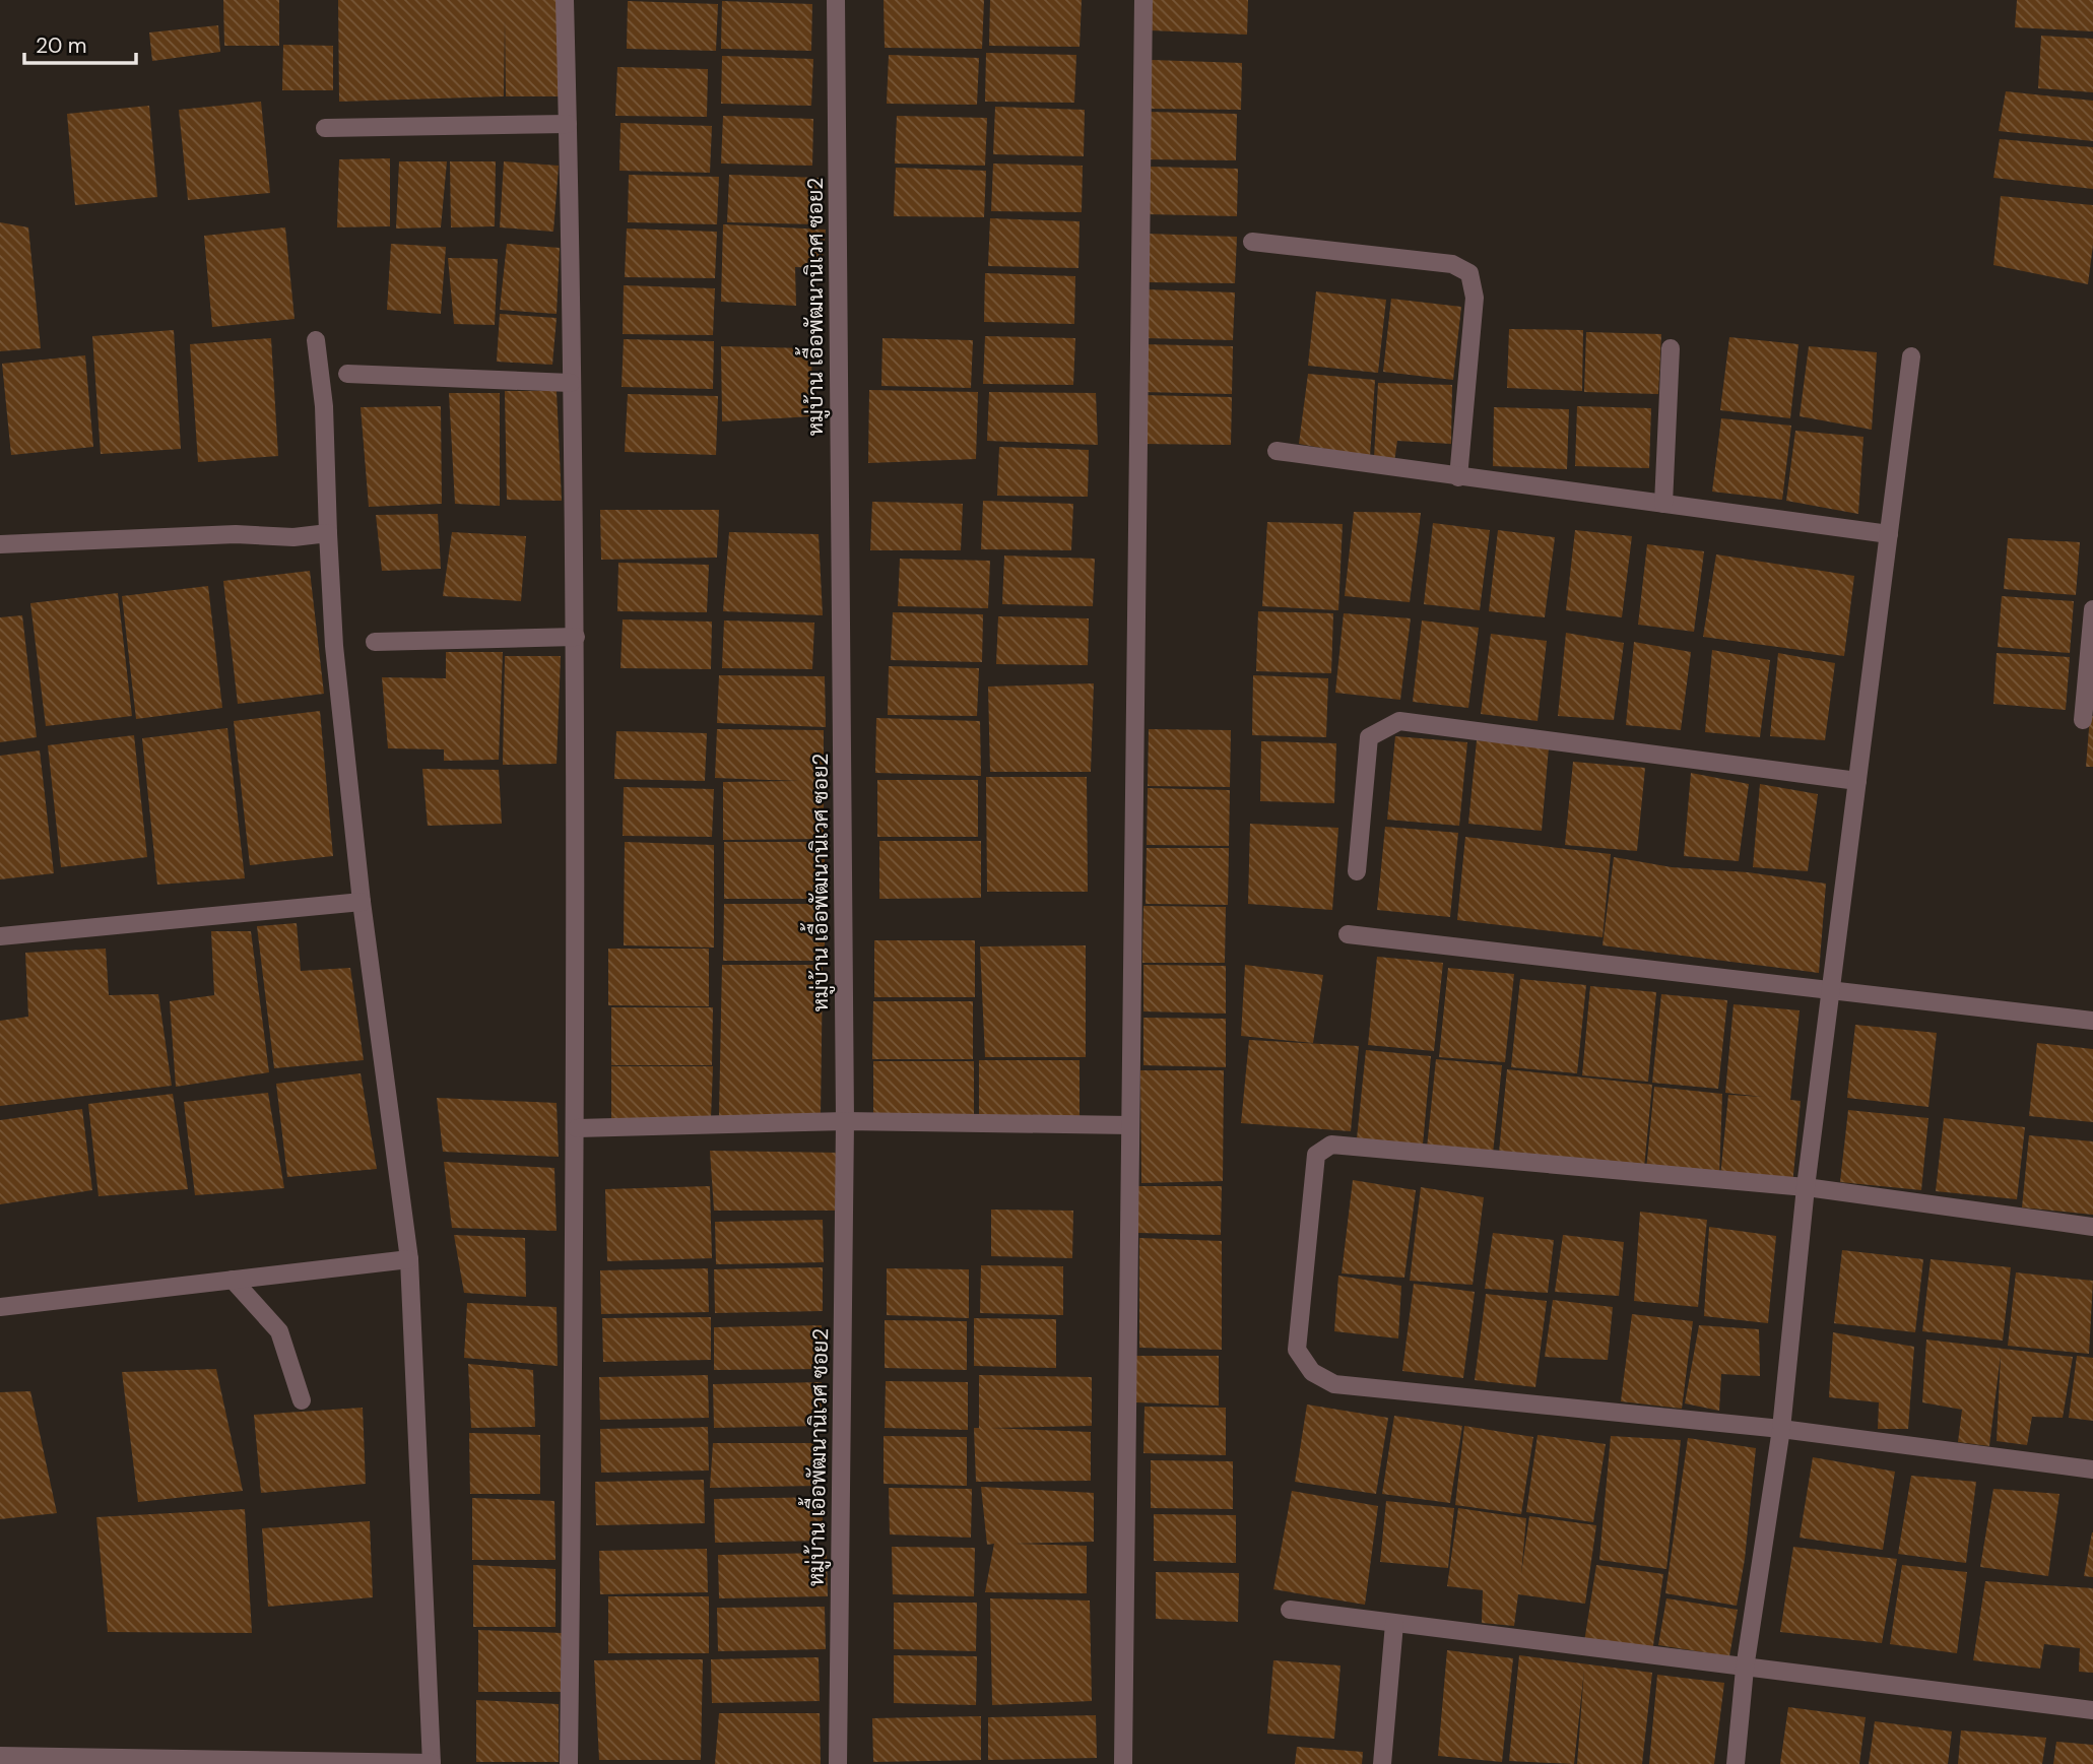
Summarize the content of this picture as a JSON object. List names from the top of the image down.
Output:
{
  "streets": {
    "street": ["หมู่บ้าน เอื้อพัฒนานิเวศ ซอย2"]
  },
  "scale_bar": "20 m"
}
